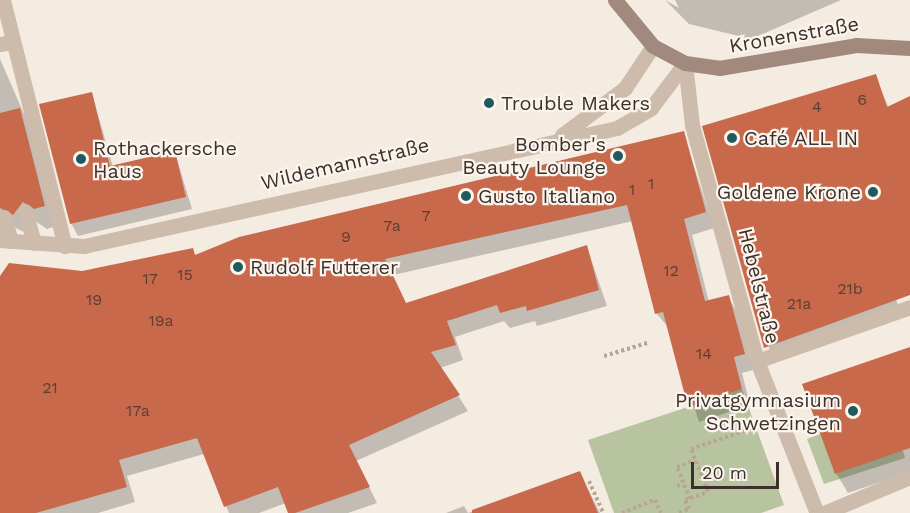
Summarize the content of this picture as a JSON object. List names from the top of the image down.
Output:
{
  "streets": {
    "street": ["Kronenstraße", "Wildemannstraße", "Hebelstraße"]
  },
  "crossings": [
    ["Kronenstraße", "Wildemannstraße"],
    ["Kronenstraße", "Hebelstraße"],
    ["Wildemannstraße", "Hebelstraße"]
  ],
  "places": [
    "Trouble Makers",
    "Café ALL IN",
    "Bomber's Beauty Lounge",
    "Rothackersche Haus",
    "Goldene Krone",
    "Gusto Italiano",
    "Rudolf Futterer",
    "Privatgymnasium Schwetzingen"
  ],
  "house_numbers": [
    "6",
    "4",
    "1",
    "1",
    "7",
    "7a",
    "9",
    "12",
    "15",
    "17",
    "21b",
    "19",
    "21a",
    "19a",
    "14",
    "21",
    "17a"
  ],
  "scale_bar": "20 m"
}
